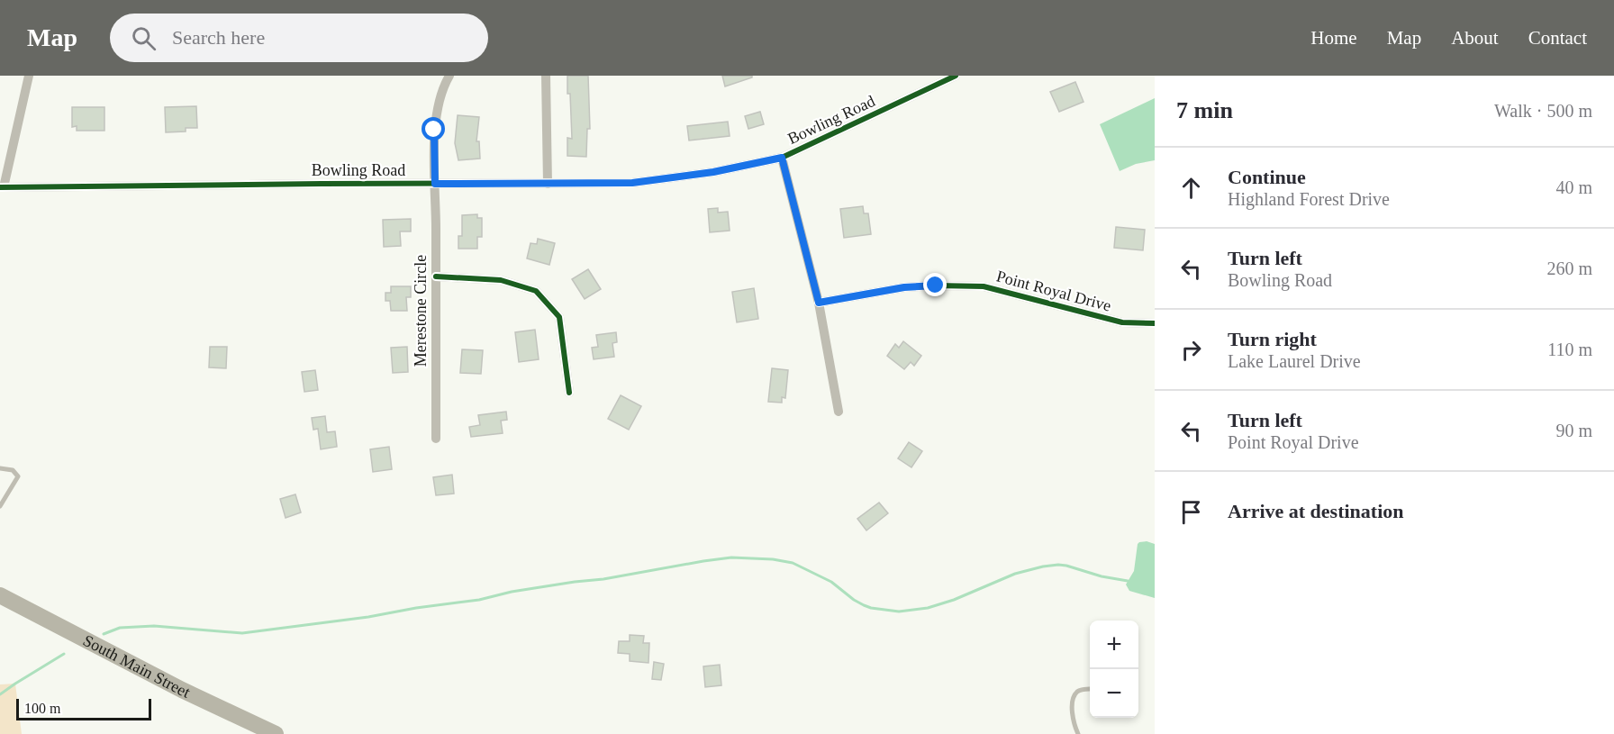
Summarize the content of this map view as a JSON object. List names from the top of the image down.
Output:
{
  "streets": {
    "highway": ["South Main Street"],
    "street": ["Bowling Road", "Point Royal Drive", "Merestone Circle"]
  },
  "crossings": [
    ["Bowling Road", "Merestone Circle"]
  ],
  "scale_bar": "100 m",
  "page": {
    "header": "Map",
    "search": "Search here",
    "nav": [
      "Home",
      "Map",
      "About",
      "Contact"
    ],
    "heading": ["7 min", "Walk · 500 m"],
    "list": [
      ["Continue", "Highland Forest Drive", "40 m"],
      ["Turn left", "Bowling Road", "260 m"],
      ["Turn right", "Lake Laurel Drive", "110 m"],
      ["Turn left", "Point Royal Drive", "90 m"],
      "Arrive at destination"
    ],
    "map_buttons": ["+", "−"],
    "scale": "100 m"
  }
}
